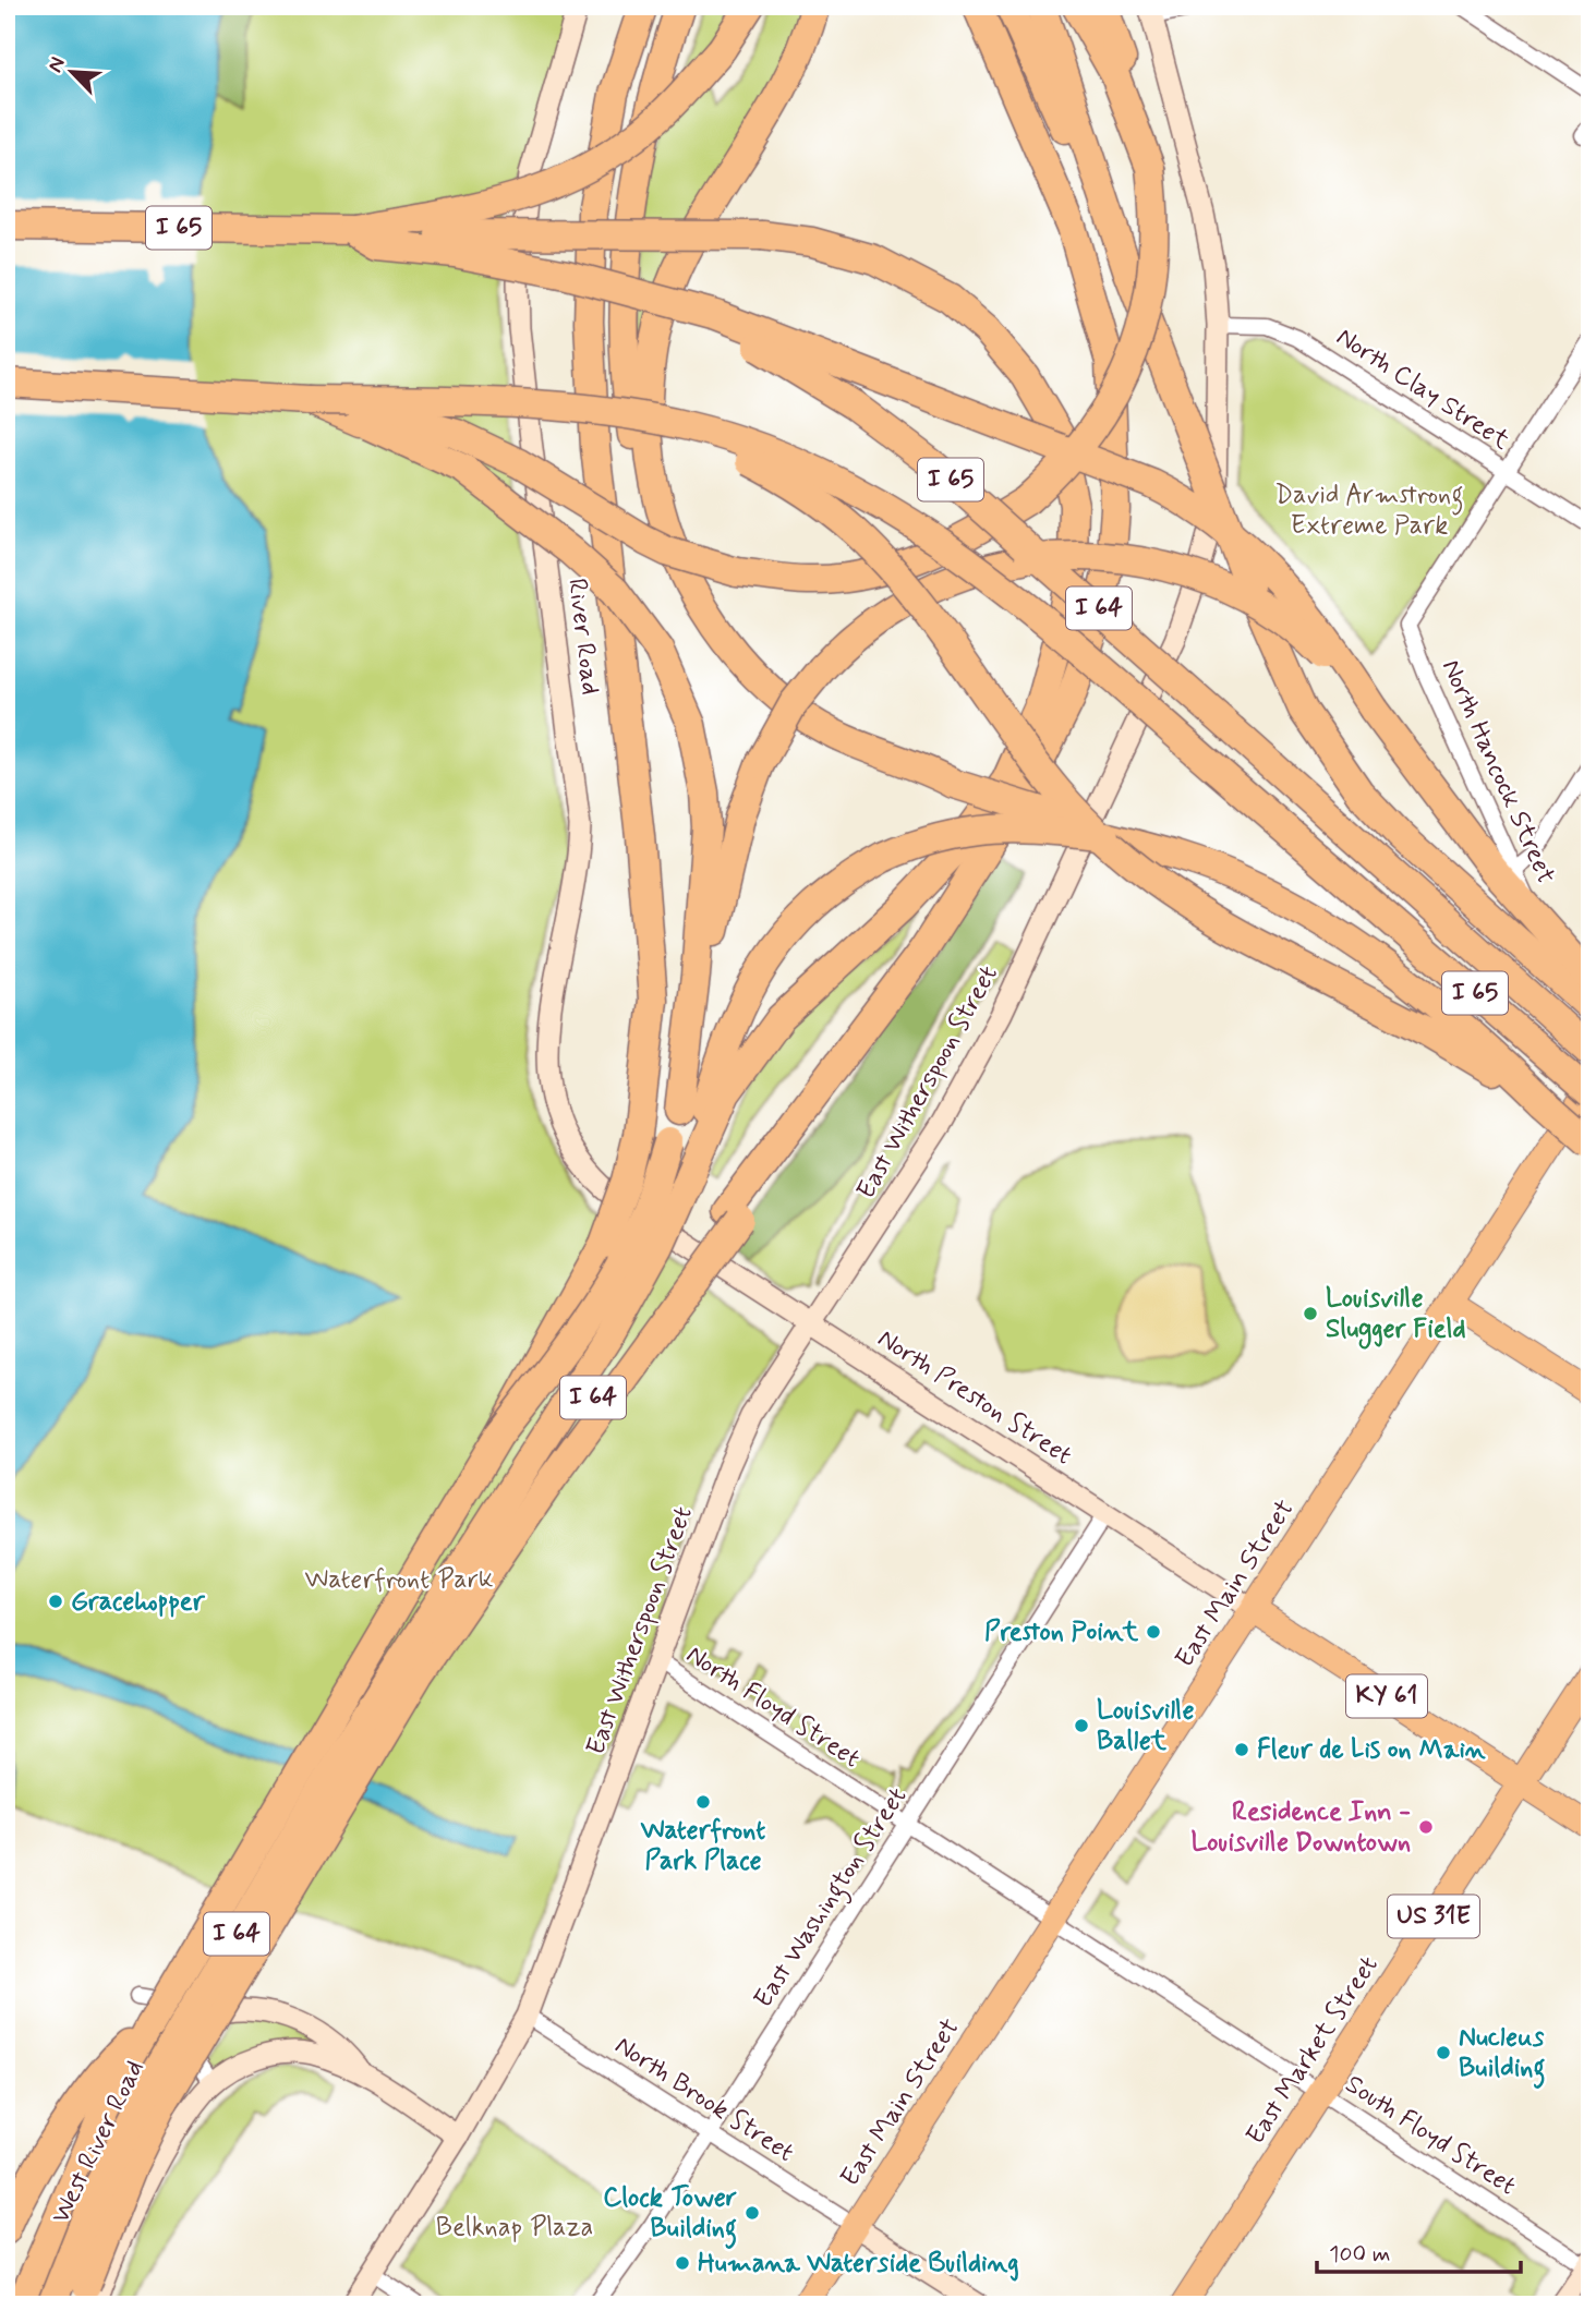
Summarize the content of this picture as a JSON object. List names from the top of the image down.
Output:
{
  "streets": {
    "highway": ["I 65", "I 64"],
    "main road": [
      "East Main Street",
      "KY 61",
      "US 31E",
      "East Market Street"
    ],
    "street": [
      "North Clay Street",
      "River Road",
      "North Hancock Street",
      "East Witherspoon Street",
      "North Preston Street",
      "North Floyd Street",
      "East Washington Street",
      "North Brook Street",
      "South Floyd Street",
      "West River Road"
    ]
  },
  "crossings": [
    ["North Clay Street", "North Hancock Street"],
    ["North Clay Street", "East Witherspoon Street"],
    ["I 64", "West River Road"],
    ["River Road", "North Preston Street"],
    ["East Witherspoon Street", "North Preston Street"],
    ["East Witherspoon Street", "North Floyd Street"],
    ["East Witherspoon Street", "North Brook Street"],
    ["North Preston Street", "East Main Street"],
    ["North Preston Street", "KY 61"],
    ["North Preston Street", "East Washington Street"],
    ["East Main Street", "KY 61"],
    ["East Main Street", "North Floyd Street"],
    ["East Main Street", "North Brook Street"],
    ["East Main Street", "South Floyd Street"],
    ["KY 61", "East Market Street"],
    ["North Floyd Street", "East Washington Street"],
    ["North Floyd Street", "South Floyd Street"],
    ["East Washington Street", "North Brook Street"],
    ["East Market Street", "South Floyd Street"]
  ],
  "parks": ["David Armstrong Extreme Park", "Waterfront Park", "Belknap Plaza"],
  "places": [
    "Louisville Slugger Field",
    "Gracehopper",
    "Preston Point",
    "Louisville Ballet",
    "Fleur de Lis on Main",
    "Waterfront Park Place",
    "Residence Inn - Louisville Downtown",
    "Nucleus Building",
    "Clock Tower Building",
    "Humana Waterside Building"
  ],
  "scale_bar": "100 m",
  "north": "top left"
}
